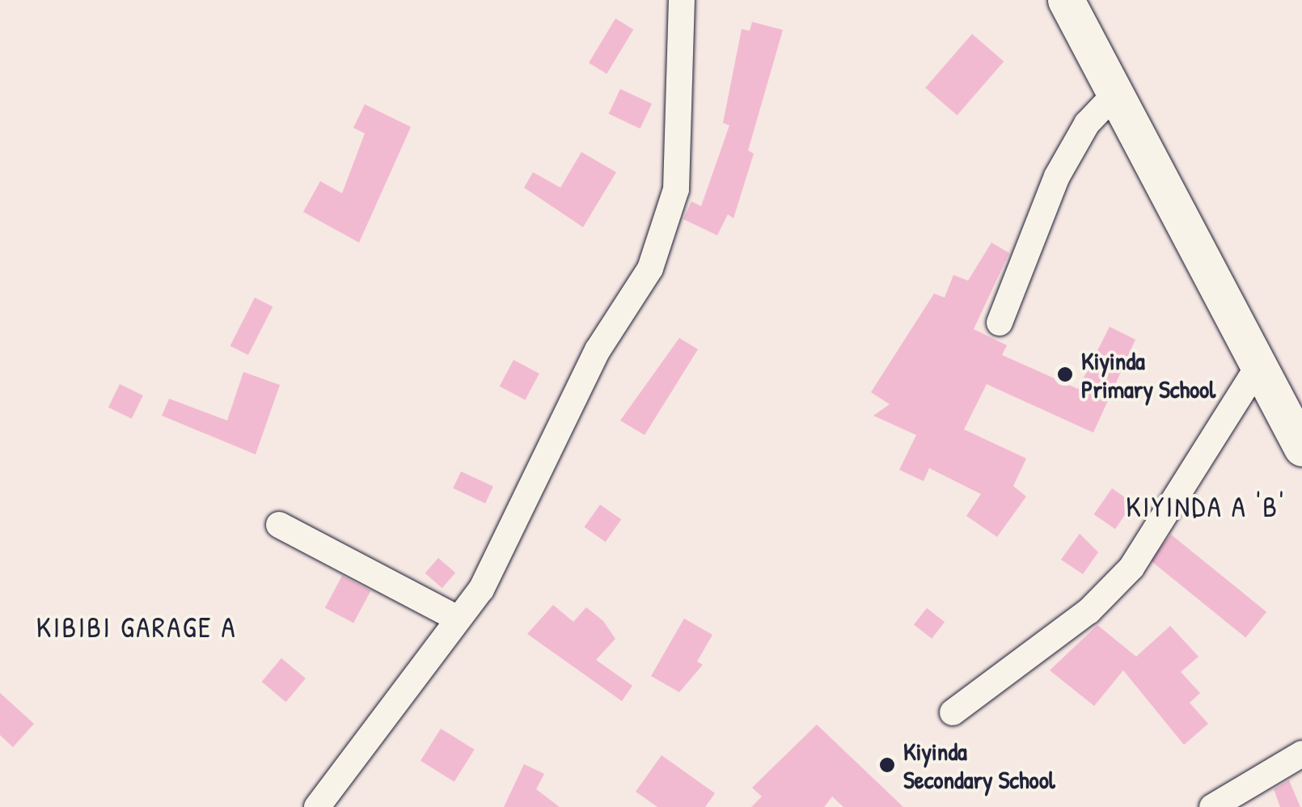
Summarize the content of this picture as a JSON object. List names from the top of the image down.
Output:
{
  "districts": ["KIYINDA A 'B'", "KIBIBI GARAGE A"],
  "places": ["Kiyinda Primary School", "Kiyinda Secondary School"]
}
